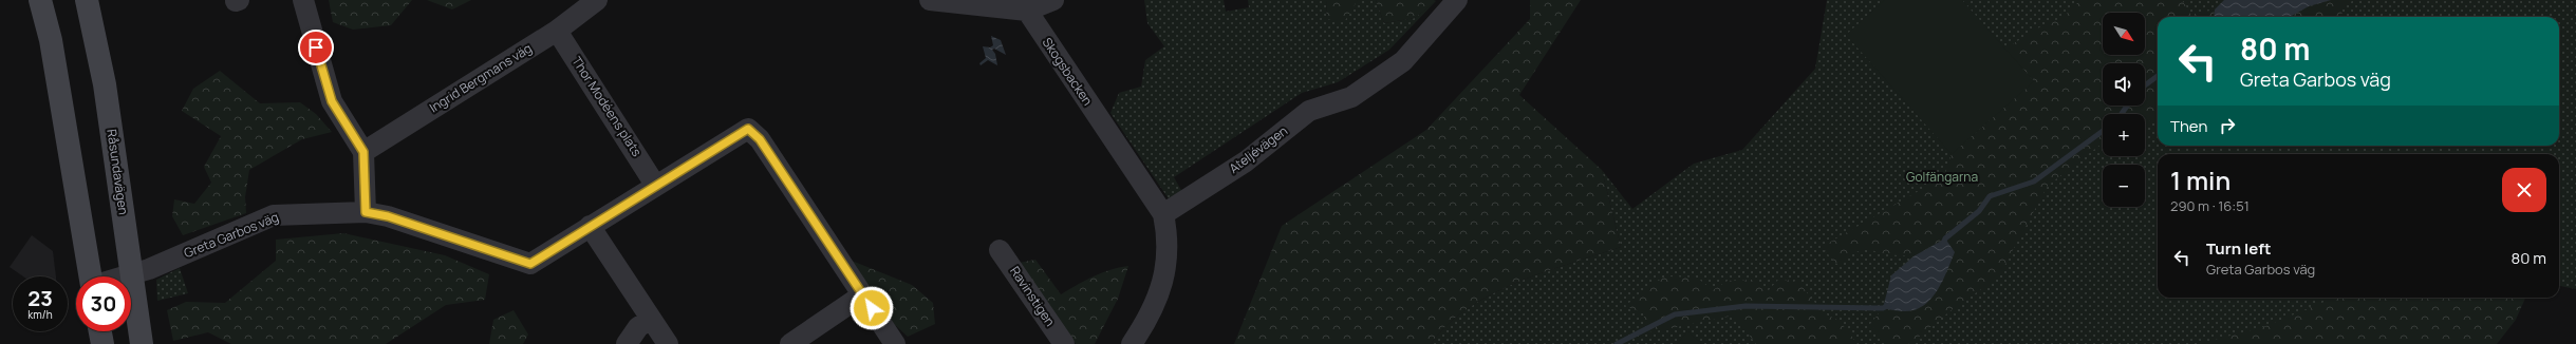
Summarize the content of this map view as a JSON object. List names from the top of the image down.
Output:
{
  "streets": {
    "street": [
      "Skogsbacken",
      "Ingrid Bergmans väg",
      "Thor Modéens plats",
      "Ateljévägen",
      "Råsundavägen",
      "Greta Garbos väg",
      "Ravinstigen"
    ]
  },
  "crossings": [
    ["Skogsbacken", "Ateljévägen"],
    ["Ingrid Bergmans väg", "Thor Modéens plats"],
    ["Thor Modéens plats", "Greta Garbos väg"],
    ["Råsundavägen", "Greta Garbos väg"]
  ],
  "parks": ["Golfängarna"],
  "north": "bottom right",
  "page": {
    "map_buttons": ["+", "−"],
    "turn": ["80 m", "Greta Garbos väg"],
    "then": "Then",
    "heading": ["1 min", "290 m · 16:51"],
    "list": [
      {
        "name": "Turn left",
        "note": "Greta Garbos väg",
        "value": "80 m"
      }
    ],
    "speed": "23 km/h",
    "limit": "30"
  }
}
